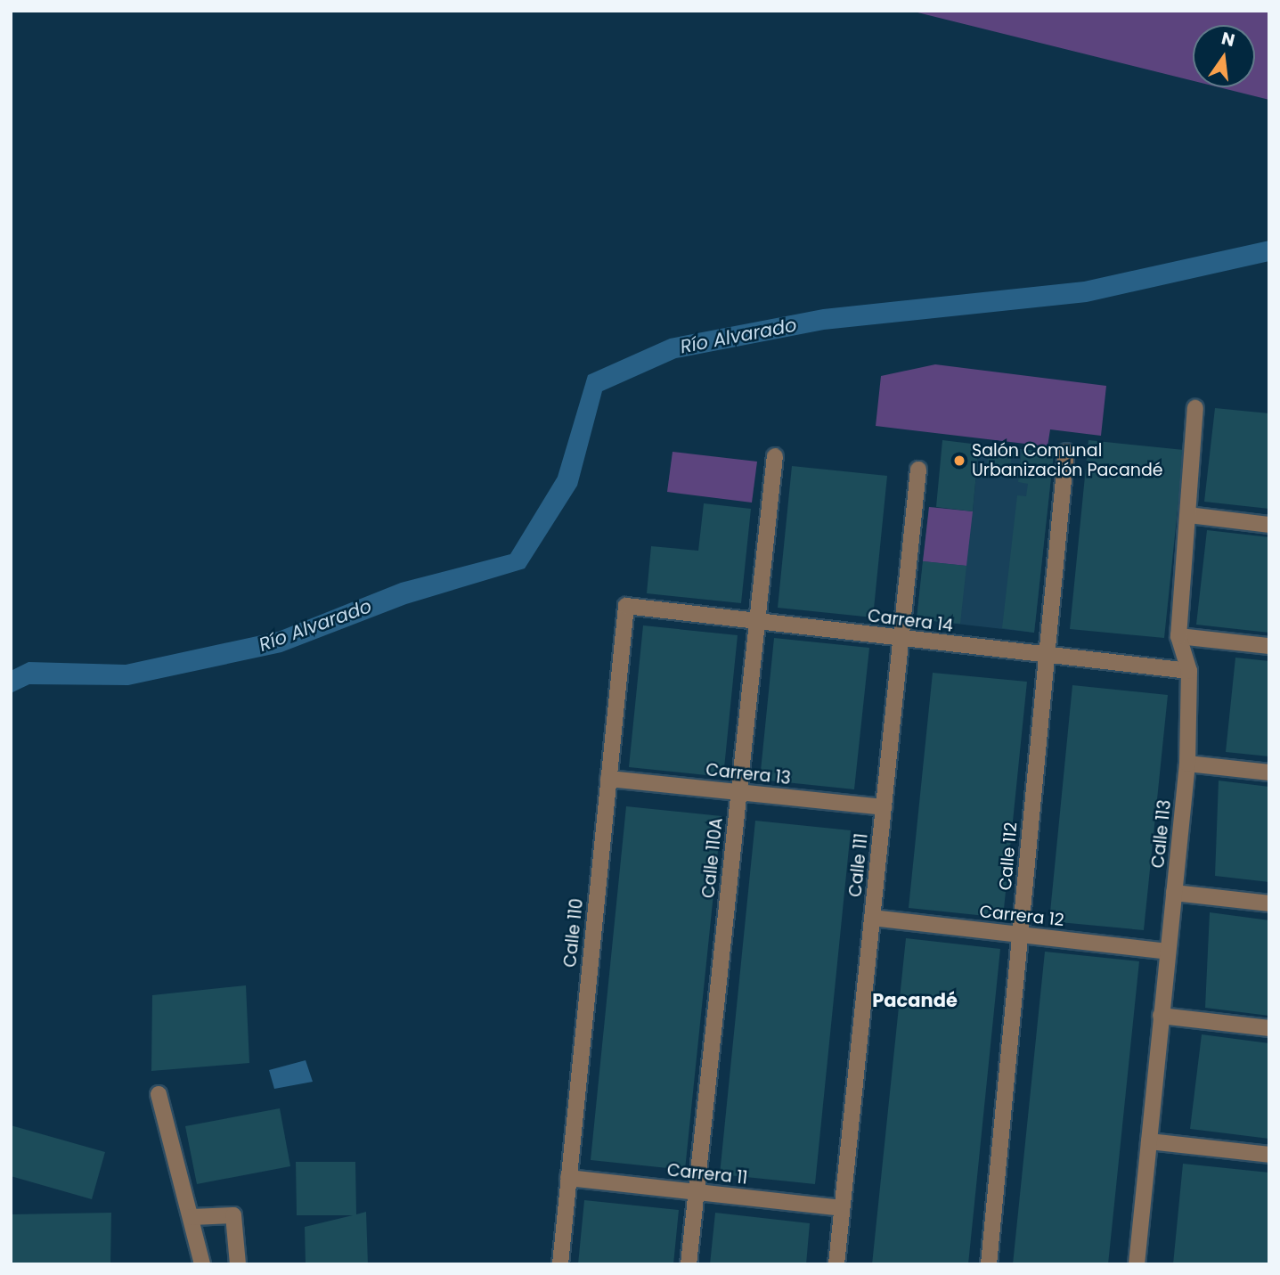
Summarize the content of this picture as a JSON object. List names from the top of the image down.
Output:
{
  "streets": {
    "street": [
      "Carrera 14",
      "Carrera 13",
      "Calle 113",
      "Calle 112",
      "Calle 110A",
      "Calle 111",
      "Carrera 12",
      "Calle 110",
      "Carrera 11"
    ]
  },
  "crossings": [
    ["Carrera 14", "Calle 113"],
    ["Carrera 14", "Calle 112"],
    ["Carrera 14", "Calle 110A"],
    ["Carrera 14", "Calle 111"],
    ["Carrera 14", "Calle 110"],
    ["Carrera 13", "Calle 110A"],
    ["Carrera 13", "Calle 111"],
    ["Carrera 13", "Calle 110"],
    ["Calle 113", "Carrera 12"],
    ["Calle 112", "Carrera 12"],
    ["Calle 110A", "Carrera 11"],
    ["Calle 111", "Carrera 12"],
    ["Calle 111", "Carrera 11"],
    ["Calle 110", "Carrera 11"]
  ],
  "districts": ["Pacandé"],
  "water": ["Río Alvarado"],
  "places": ["Salón Comunal Urbanización Pacandé"],
  "north": "top"
}
